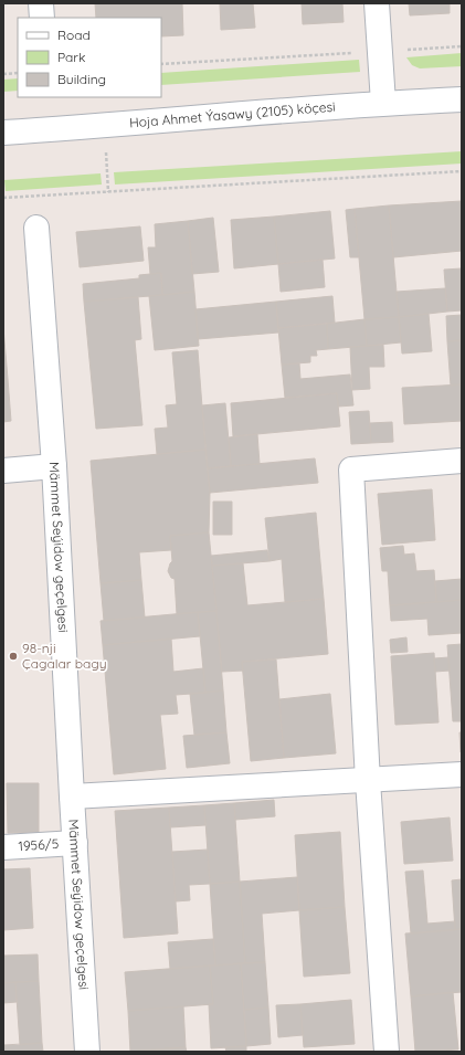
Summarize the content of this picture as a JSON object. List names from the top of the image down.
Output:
{
  "streets": {
    "street": ["Hoja Ahmet Ýasawy (2105) köçesi", "Mämmet Seýidow geçelgesi", "1956/5"]
  },
  "crossings": [
    ["Mämmet Seýidow geçelgesi", "1956/5"]
  ],
  "places": ["98-nji Çagalar bagy"],
  "legend": ["Road", "Park", "Building"]
}
